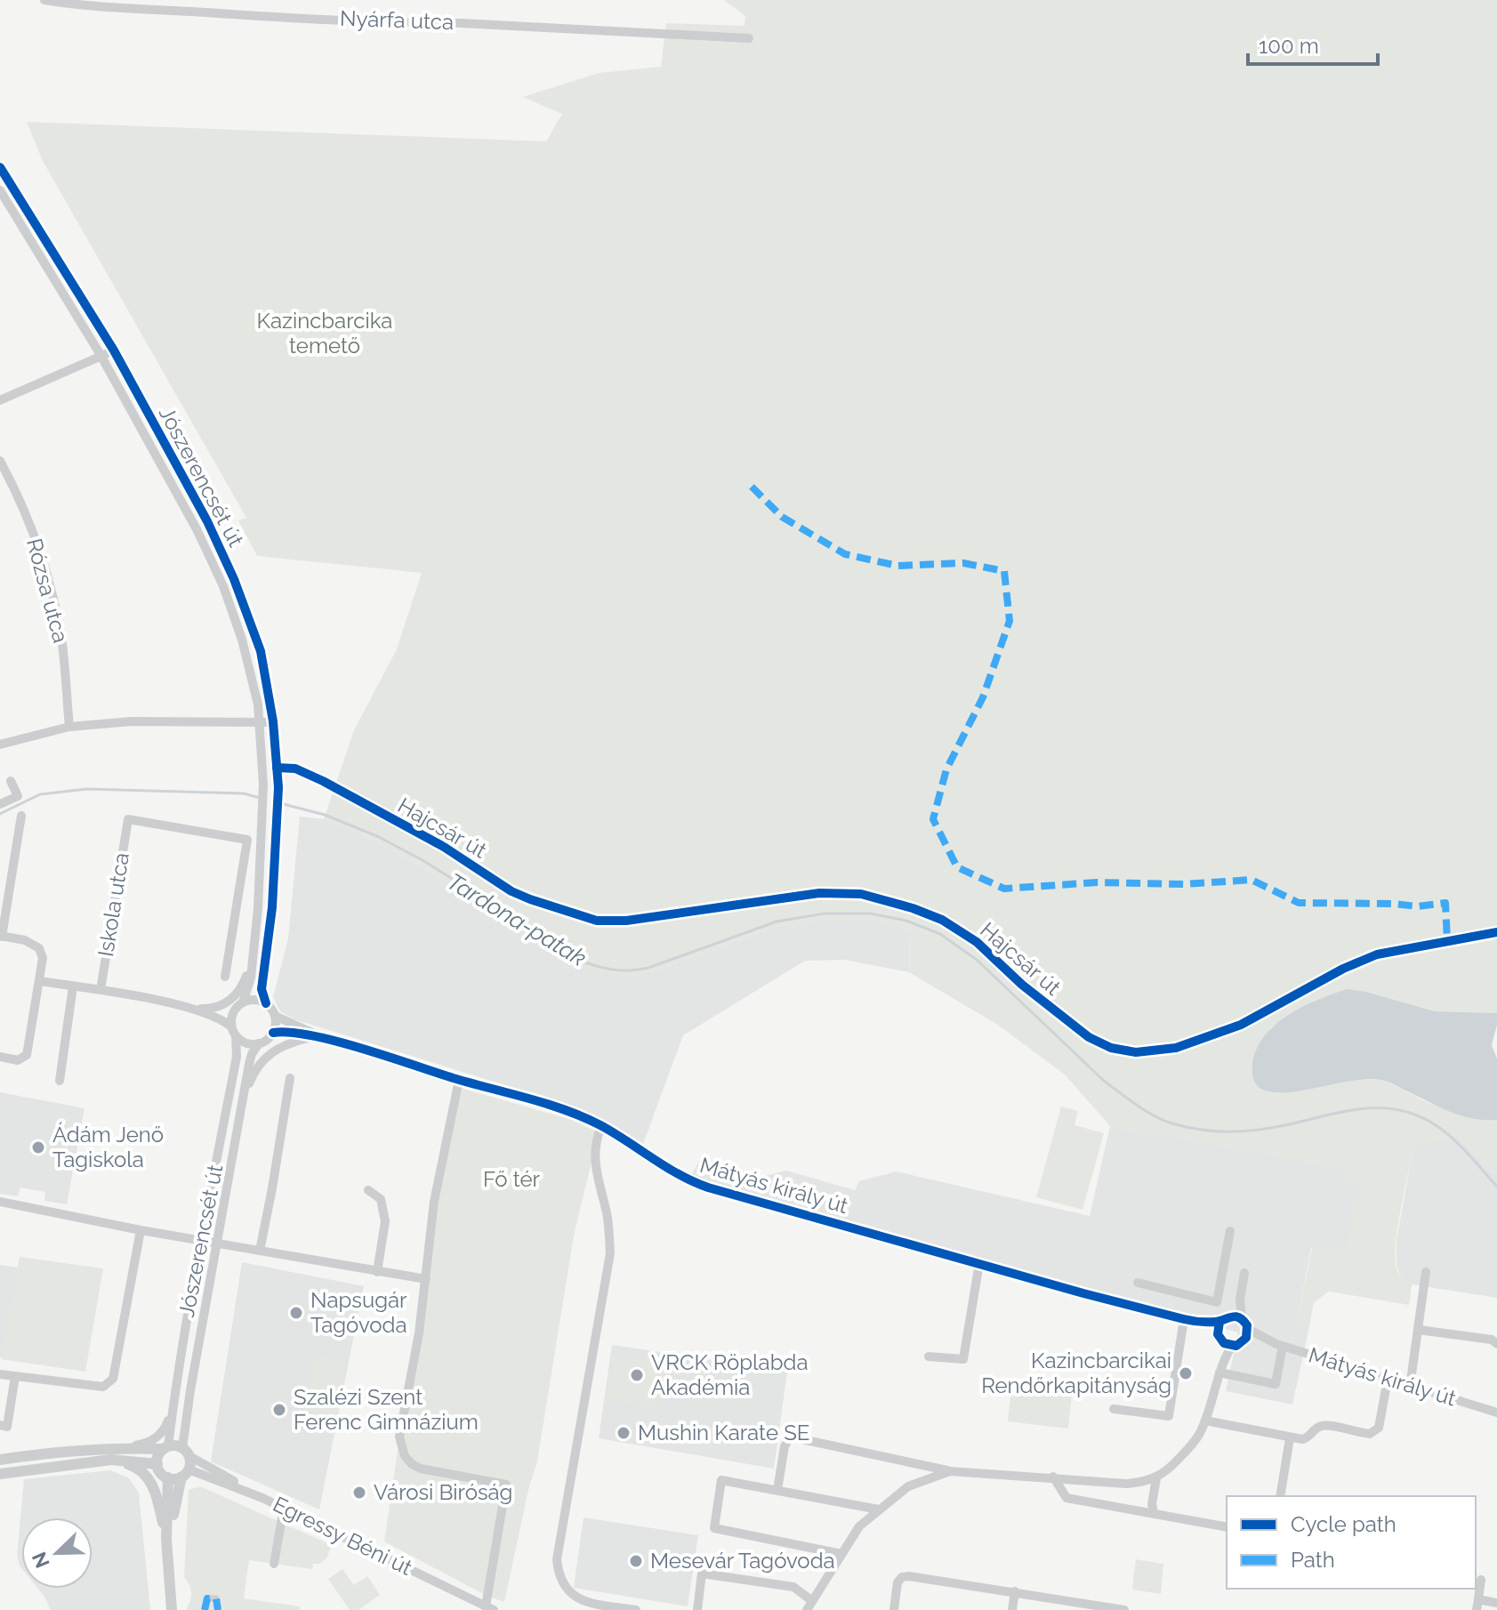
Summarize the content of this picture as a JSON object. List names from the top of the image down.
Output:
{
  "streets": {
    "street": [
      "Nyárfa utca",
      "Jószerencsét út",
      "Rózsa utca",
      "Hajcsár út",
      "Iskola utca",
      "Mátyás király út",
      "Egressy Béni út"
    ]
  },
  "crossings": [
    ["Jószerencsét út", "Hajcsár út"],
    ["Jószerencsét út", "Mátyás király út"],
    ["Jószerencsét út", "Egressy Béni út"]
  ],
  "water": ["Tardona-patak"],
  "parks": ["Kazincbarcika temető", "Fő tér"],
  "places": [
    "Ádám Jenő Tagiskola",
    "Napsugár Tagóvoda",
    "Kazincbarcikai Rendőrkapitányság",
    "VRCK Röplabda Akadémia",
    "Szalézi Szent Ferenc Gimnázium",
    "Mushin Karate SE",
    "Városi Biróság",
    "Mesevár Tagóvoda"
  ],
  "legend": ["Cycle path", "Path"],
  "scale_bar": "100 m",
  "north": "bottom left"
}
